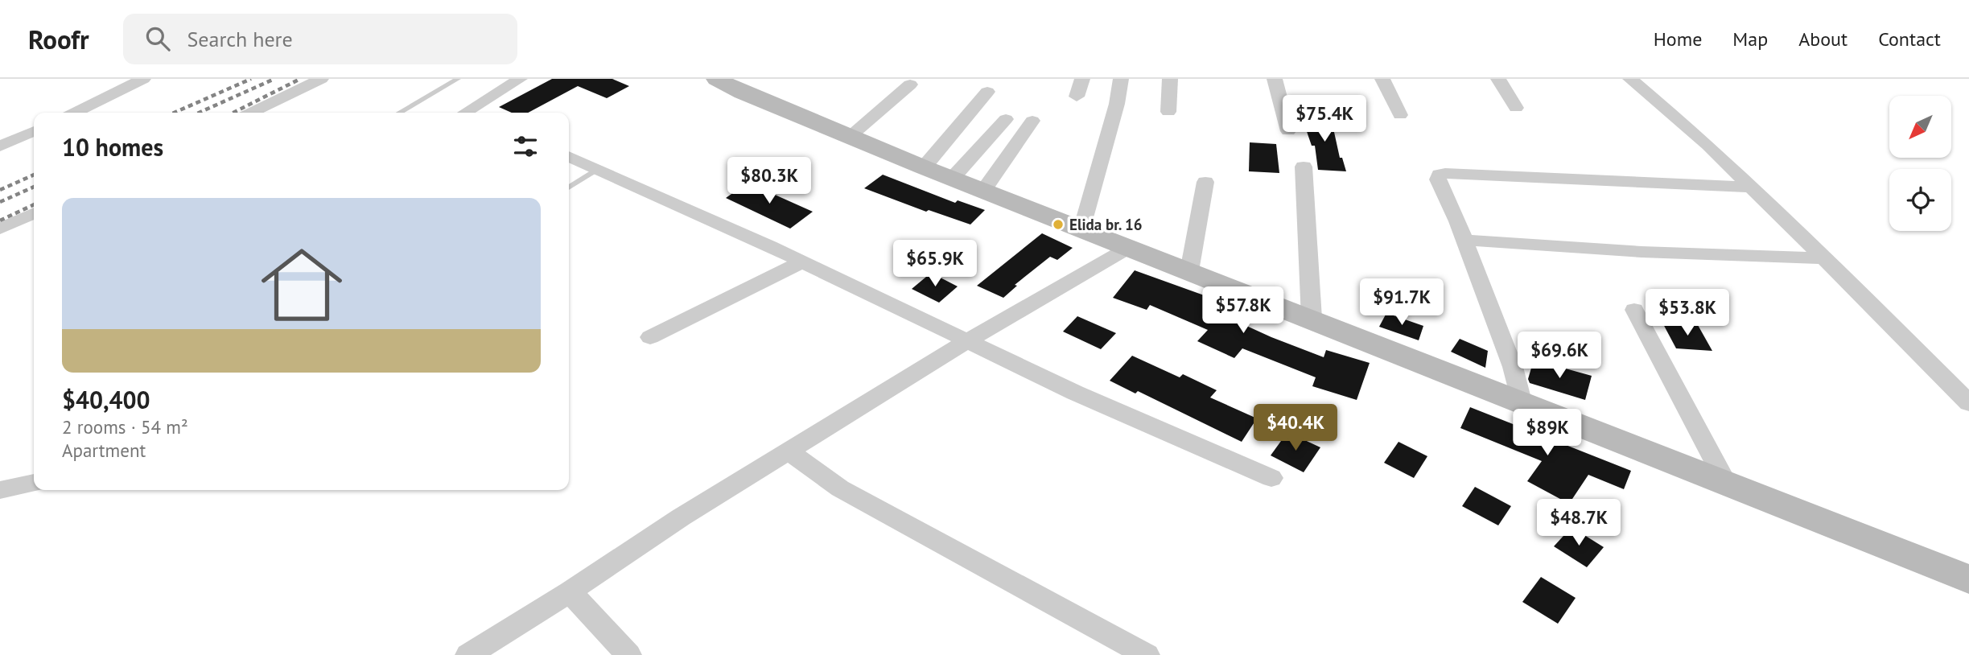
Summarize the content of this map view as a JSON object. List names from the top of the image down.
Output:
{
  "places": ["Elida br. 16"],
  "north": "bottom left",
  "page": {
    "header": "Roofr",
    "search": "Search here",
    "nav": [
      "Home",
      "Map",
      "About",
      "Contact"
    ],
    "price": [
      "$75.4K",
      "$80.3K",
      "$65.9K",
      "$91.7K",
      "$57.8K",
      "$53.8K",
      "$69.6K",
      "$40.4K",
      "$89K",
      "$48.7K"
    ],
    "heading": "10 homes",
    "list": [
      {
        "name": "$40,400",
        "note": "2 rooms · 54 m² · Apartment"
      }
    ]
  }
}
